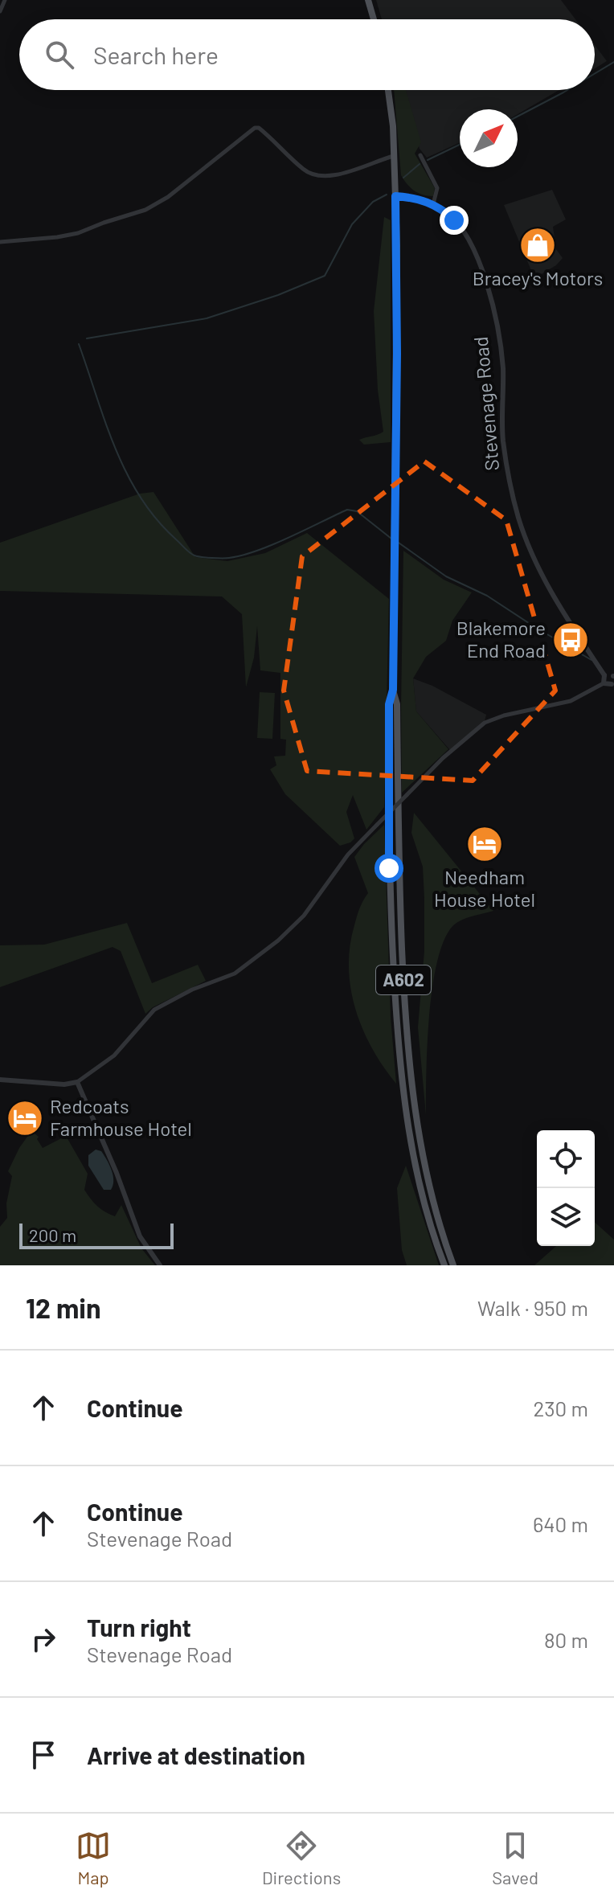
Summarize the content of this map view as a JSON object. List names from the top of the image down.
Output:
{
  "streets": {
    "main road": ["A602"],
    "street": ["Stevenage Road"]
  },
  "crossings": [
    ["Stevenage Road", "A602"]
  ],
  "places": {
    "shop": ["Bracey's Motors"],
    "bus stop": ["Blakemore End Road"],
    "hotel": ["Needham House Hotel", "Redcoats Farmhouse Hotel"]
  },
  "scale_bar": "200 m",
  "north": "top right",
  "page": {
    "search": "Search here",
    "scale": "200 m",
    "heading": ["12 min", "Walk · 950 m"],
    "list": [
      ["Continue", "230 m"],
      ["Continue", "Stevenage Road", "640 m"],
      ["Turn right", "Stevenage Road", "80 m"],
      "Arrive at destination"
    ],
    "nav": ["Map", "Directions", "Saved"]
  }
}
